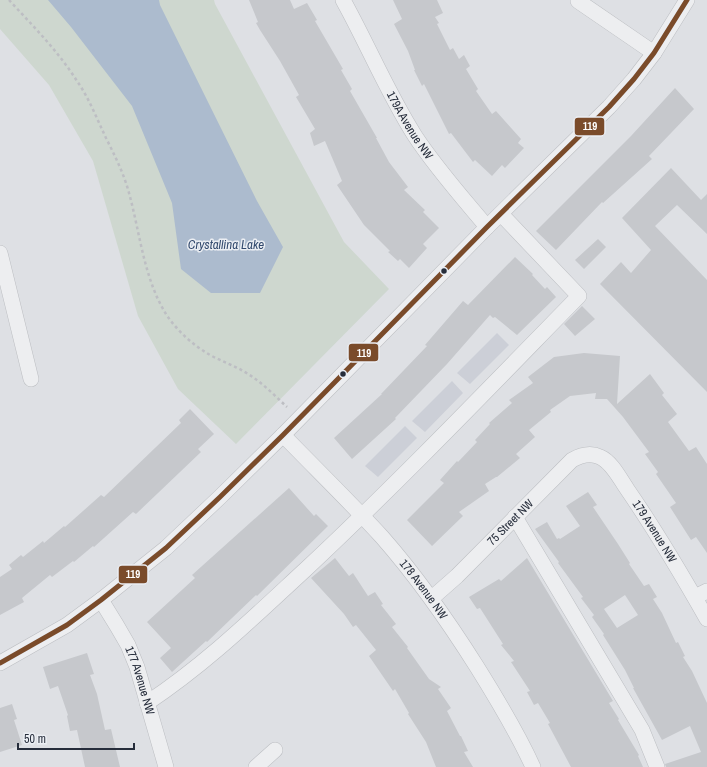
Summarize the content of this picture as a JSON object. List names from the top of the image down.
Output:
{
  "streets": {
    "street": [
      "179A Avenue NW",
      "75 Street NW",
      "179 Avenue NW",
      "178 Avenue NW",
      "177 Avenue NW"
    ]
  },
  "crossings": [
    ["75 Street NW", "179 Avenue NW"],
    ["75 Street NW", "178 Avenue NW"]
  ],
  "water": ["Crystallina Lake"],
  "lines": ["transit line 119"],
  "scale_bar": "50 m"
}
